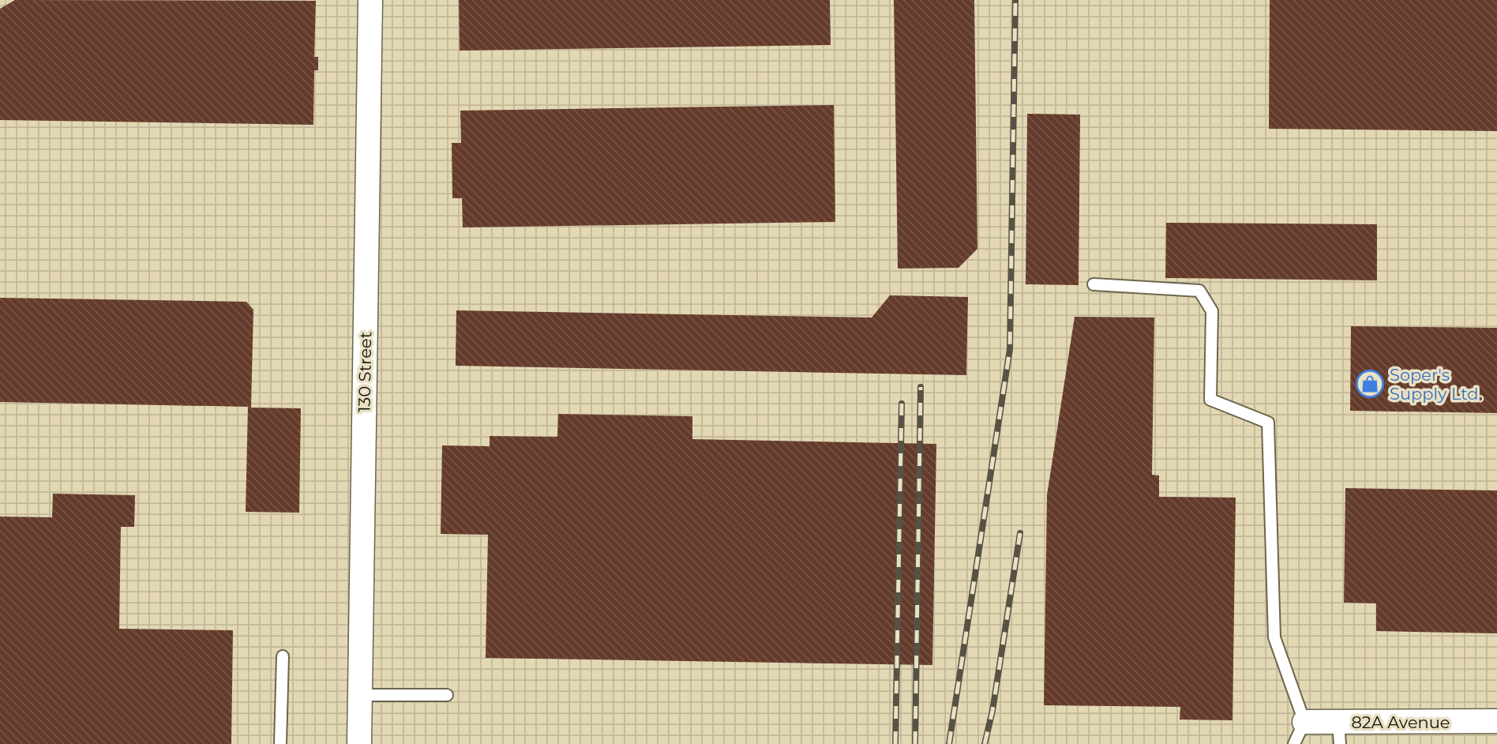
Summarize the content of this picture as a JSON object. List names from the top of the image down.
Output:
{
  "streets": {
    "street": ["130 Street", "82A Avenue"]
  },
  "places": {
    "shop": ["Soper's Supply Ltd."]
  }
}
